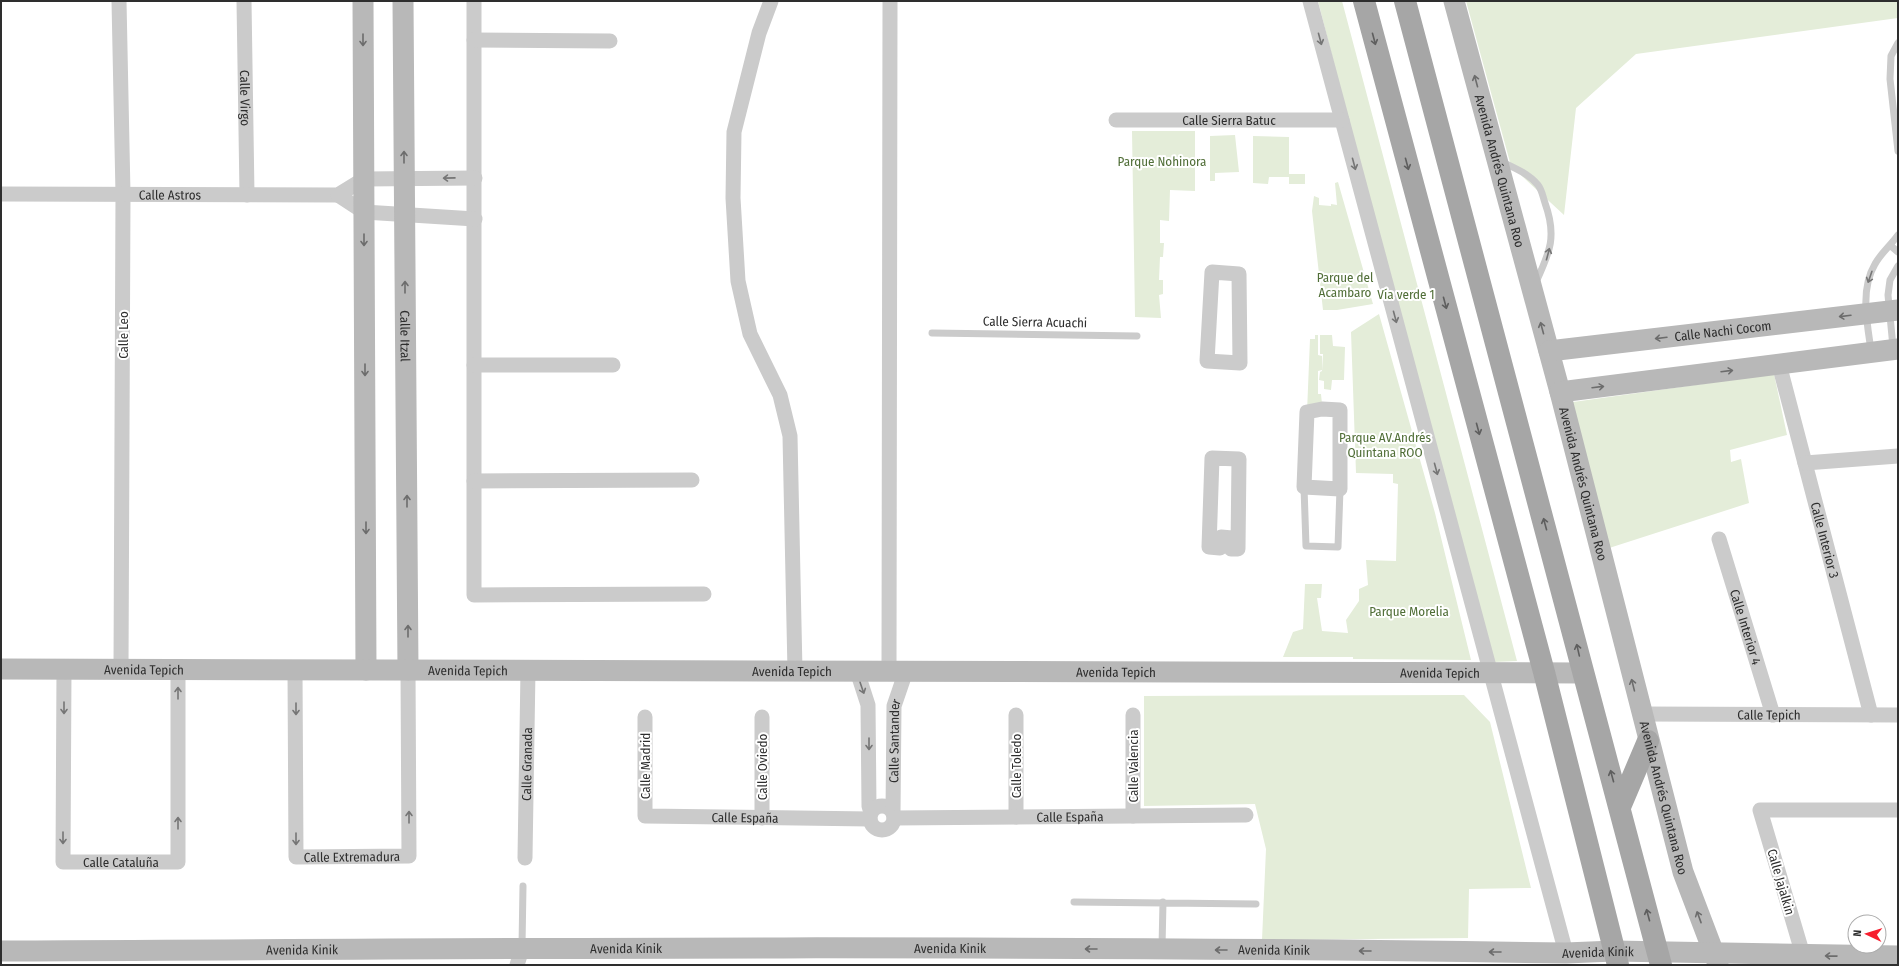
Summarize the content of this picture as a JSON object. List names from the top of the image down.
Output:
{
  "streets": {
    "street": [
      "Calle Virgo",
      "Calle Sierra Batuc",
      "Avenida Andrés Quintana Roo",
      "Calle Astros",
      "Calle Nachi Cocom",
      "Calle Leo",
      "Calle Itzal",
      "Calle Interior 3",
      "Calle Interior 4",
      "Avenida Tepich",
      "Calle Tepich",
      "Calle Santander",
      "Calle Granada",
      "Calle Madrid",
      "Calle Toledo",
      "Calle Valencia",
      "Calle Oviedo",
      "Calle España",
      "Calle Extremadura",
      "Calle Cataluña",
      "Calle Jajalkin",
      "Avenida Kinik"
    ],
    "lane": ["Calle Sierra Acuachi"]
  },
  "crossings": [
    ["Calle Virgo", "Calle Astros"],
    ["Avenida Andrés Quintana Roo", "Calle Nachi Cocom"],
    ["Avenida Andrés Quintana Roo", "Calle Tepich"],
    ["Avenida Andrés Quintana Roo", "Avenida Kinik"],
    ["Calle Astros", "Calle Leo"],
    ["Calle Leo", "Avenida Tepich"],
    ["Calle Itzal", "Avenida Tepich"],
    ["Calle Itzal", "Calle Extremadura"],
    ["Calle Interior 3", "Calle Tepich"],
    ["Calle Interior 4", "Calle Tepich"],
    ["Avenida Tepich", "Calle Santander"],
    ["Avenida Tepich", "Calle Granada"],
    ["Avenida Tepich", "Calle Extremadura"],
    ["Avenida Tepich", "Calle Cataluña"],
    ["Calle Santander", "Calle España"],
    ["Calle Madrid", "Calle España"],
    ["Calle Toledo", "Calle España"],
    ["Calle Valencia", "Calle España"],
    ["Calle Oviedo", "Calle España"],
    ["Calle Jajalkin", "Avenida Kinik"]
  ],
  "one_way": ["Avenida Kinik"],
  "parks": [
    "Parque Nohinora",
    "Parque del Acambaro",
    "Vía verde 1",
    "Parque AV.Andrés Quintana ROO",
    "Parque Morelia"
  ],
  "north": "left"
}
